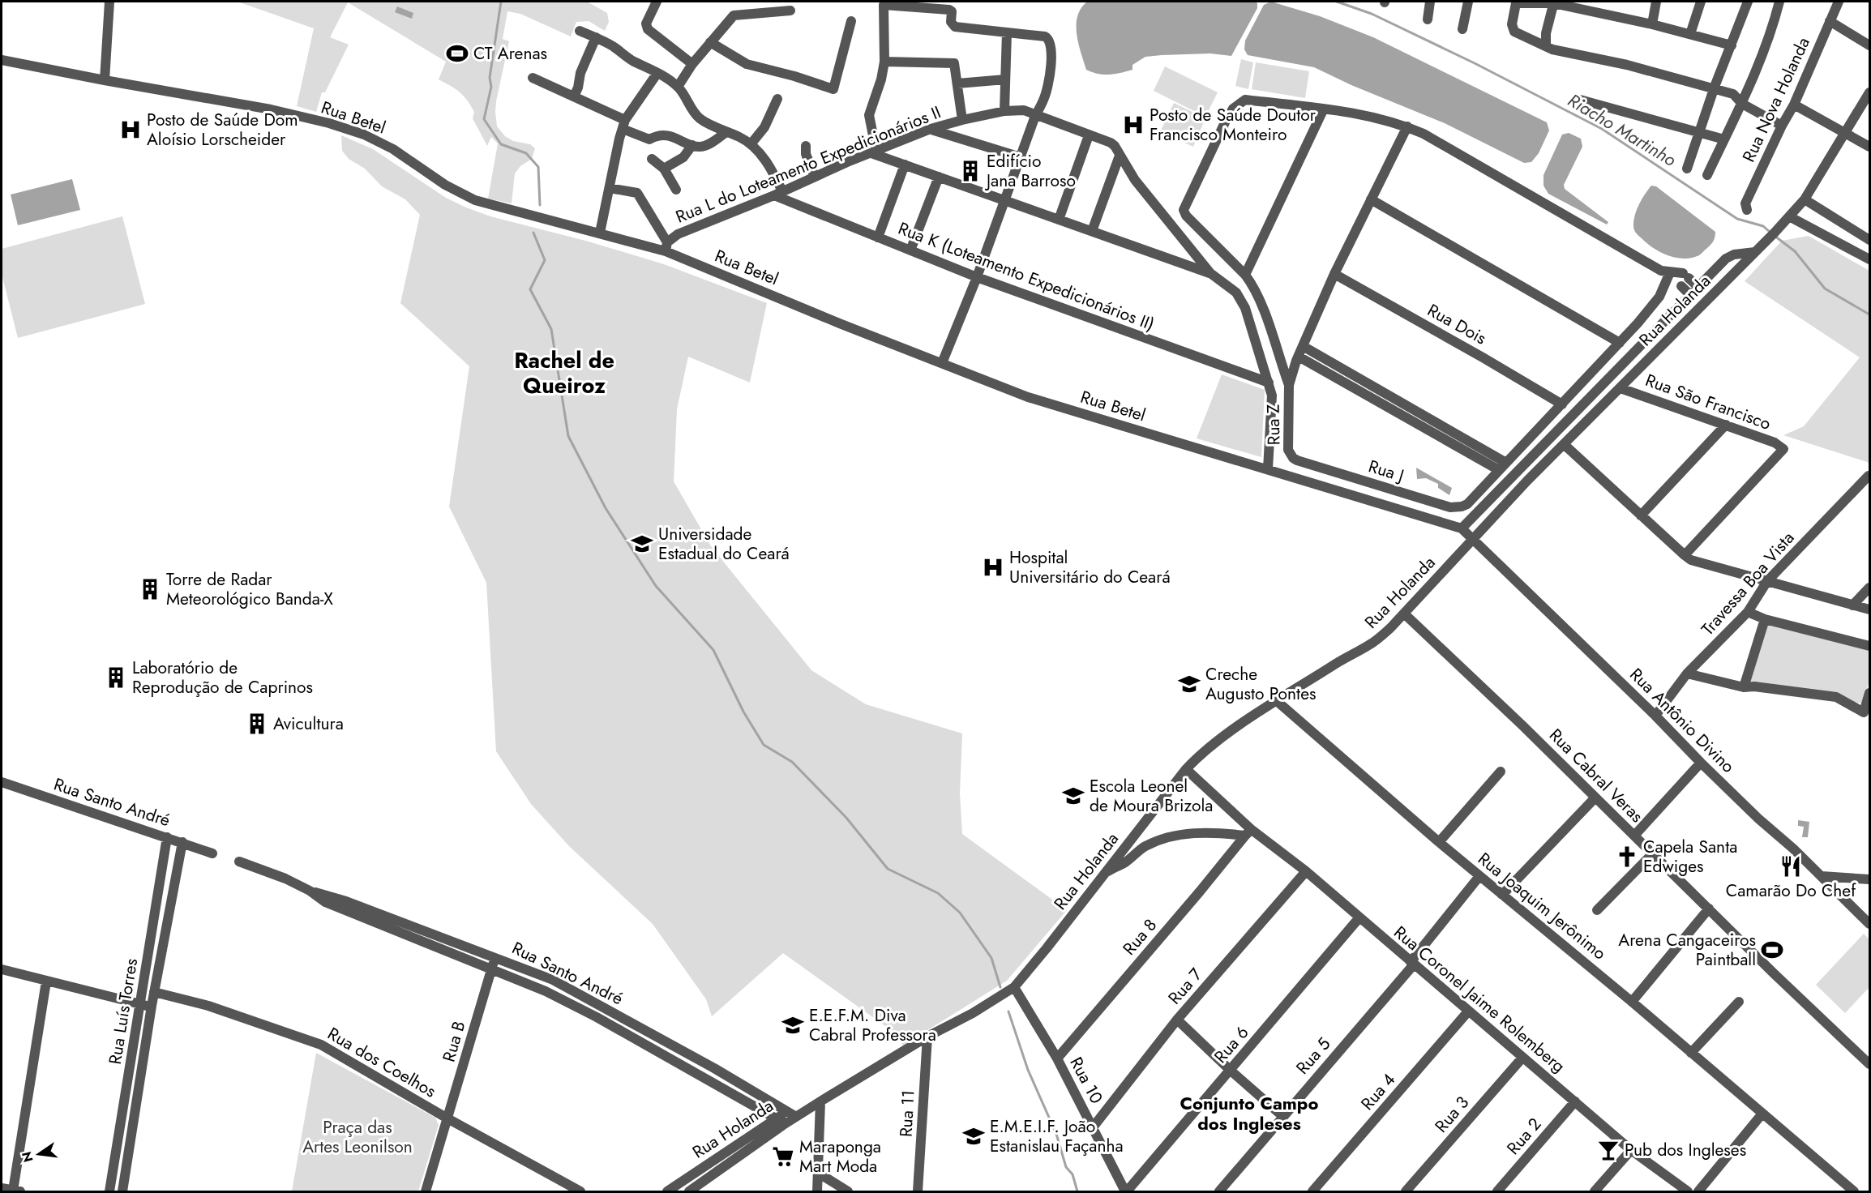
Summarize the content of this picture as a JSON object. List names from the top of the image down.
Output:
{
  "streets": {
    "street": [
      "Rua Nova Holanda",
      "Rua Betel",
      "Rua L do Loteamento Expedicionários II",
      "Rua K (Loteamento Expedicionários II)",
      "Rua Holanda",
      "Rua Dois",
      "Rua São Francisco",
      "Rua Z",
      "Rua J",
      "Travessa Boa Vista",
      "Rua Antônio Divino",
      "Rua Cabral Veras",
      "Rua Santo André",
      "Rua Joaquim Jerônimo",
      "Rua 8",
      "Rua 7",
      "Rua Coronel Jaime Rolemberg",
      "Rua Luís Torres",
      "Rua B",
      "Rua 6",
      "Rua 5",
      "Rua dos Coelhos",
      "Rua 10",
      "Rua 4",
      "Rua 11",
      "Rua 3",
      "Rua 2"
    ]
  },
  "crossings": [
    ["Rua Betel", "Rua L do Loteamento Expedicionários II"],
    ["Rua Betel", "Rua Holanda"],
    ["Rua Betel", "Rua Antônio Divino"],
    ["Rua L do Loteamento Expedicionários II", "Rua K (Loteamento Expedicionários II)"],
    ["Rua Holanda", "Rua Dois"],
    ["Rua Holanda", "Rua São Francisco"],
    ["Rua Holanda", "Rua J"],
    ["Rua Holanda", "Rua Antônio Divino"],
    ["Rua Holanda", "Rua Cabral Veras"],
    ["Rua Holanda", "Rua Santo André"],
    ["Rua Holanda", "Rua Joaquim Jerônimo"],
    ["Rua Holanda", "Rua Coronel Jaime Rolemberg"],
    ["Rua Holanda", "Rua 10"],
    ["Rua Holanda", "Rua 11"],
    ["Rua Z", "Rua J"],
    ["Travessa Boa Vista", "Rua Antônio Divino"],
    ["Rua Santo André", "Rua Luís Torres"],
    ["Rua Santo André", "Rua B"],
    ["Rua Joaquim Jerônimo", "Rua 5"],
    ["Rua 8", "Rua Coronel Jaime Rolemberg"],
    ["Rua 8", "Rua 10"],
    ["Rua 7", "Rua Coronel Jaime Rolemberg"],
    ["Rua 7", "Rua 10"],
    ["Rua Coronel Jaime Rolemberg", "Rua 6"],
    ["Rua Coronel Jaime Rolemberg", "Rua 5"],
    ["Rua Coronel Jaime Rolemberg", "Rua 4"],
    ["Rua Coronel Jaime Rolemberg", "Rua 3"],
    ["Rua Coronel Jaime Rolemberg", "Rua 2"],
    ["Rua Luís Torres", "Rua dos Coelhos"],
    ["Rua B", "Rua dos Coelhos"],
    ["Rua 6", "Rua 10"]
  ],
  "districts": ["Rachel de Queiroz", "Conjunto Campo dos Ingleses"],
  "water": ["Riacho Martinho"],
  "parks": ["Praça das Artes Leonilson"],
  "places": {
    "sports": ["CT Arenas", "Arena Cangaceiros Paintball"],
    "hospital": ["Posto de Saúde Doutor Francisco Monteiro", "Posto de Saúde Dom Aloísio Lorscheider", "Hospital Universitário do Ceará"],
    "building": [
      "Edifício Jana Barroso",
      "Torre de Radar Meteorológico Banda-X",
      "Laboratório de Reprodução de Caprinos",
      "Avicultura"
    ],
    "school or university": [
      "Universidade Estadual do Ceará",
      "Creche Augusto Pontes",
      "Escola Leonel de Moura Brizola",
      "E.E.F.M. Diva Cabral Professora",
      "E.M.E.I.F. João Estanislau Façanha"
    ],
    "church": ["Capela Santa Edwiges"],
    "restaurant": ["Camarão Do Chef"],
    "bar": ["Pub dos Ingleses"],
    "supermarket": ["Maraponga Mart Moda"]
  },
  "north": "left"
}
